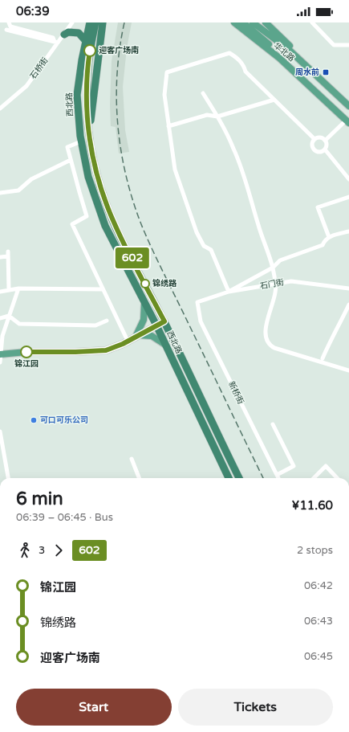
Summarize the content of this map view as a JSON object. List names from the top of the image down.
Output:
{
  "streets": {
    "highway": ["西北路"],
    "main road": ["华北路"],
    "street": ["石桥街", "石门街", "新桥街"]
  },
  "crossings": [
    ["石门街", "新桥街"]
  ],
  "places": {
    "other": [
      "迎客广场南",
      "锦绣路",
      "锦江园",
      "可口可乐公司"
    ],
    "transit": ["周水前"]
  },
  "lines": ["bus line 602"],
  "page": {
    "status": "06:39",
    "on_map": "602",
    "heading": ["6 min", "06:39 – 06:45 · Bus", "¥11.60"],
    "legs": ["3", "602", "2 stops"],
    "list": [
      {
        "name": "锦江园",
        "value": "06:42"
      },
      {
        "name": "锦绣路",
        "value": "06:43"
      },
      {
        "name": "迎客广场南",
        "value": "06:45"
      }
    ],
    "buttons": ["Start", "Tickets"]
  }
}
